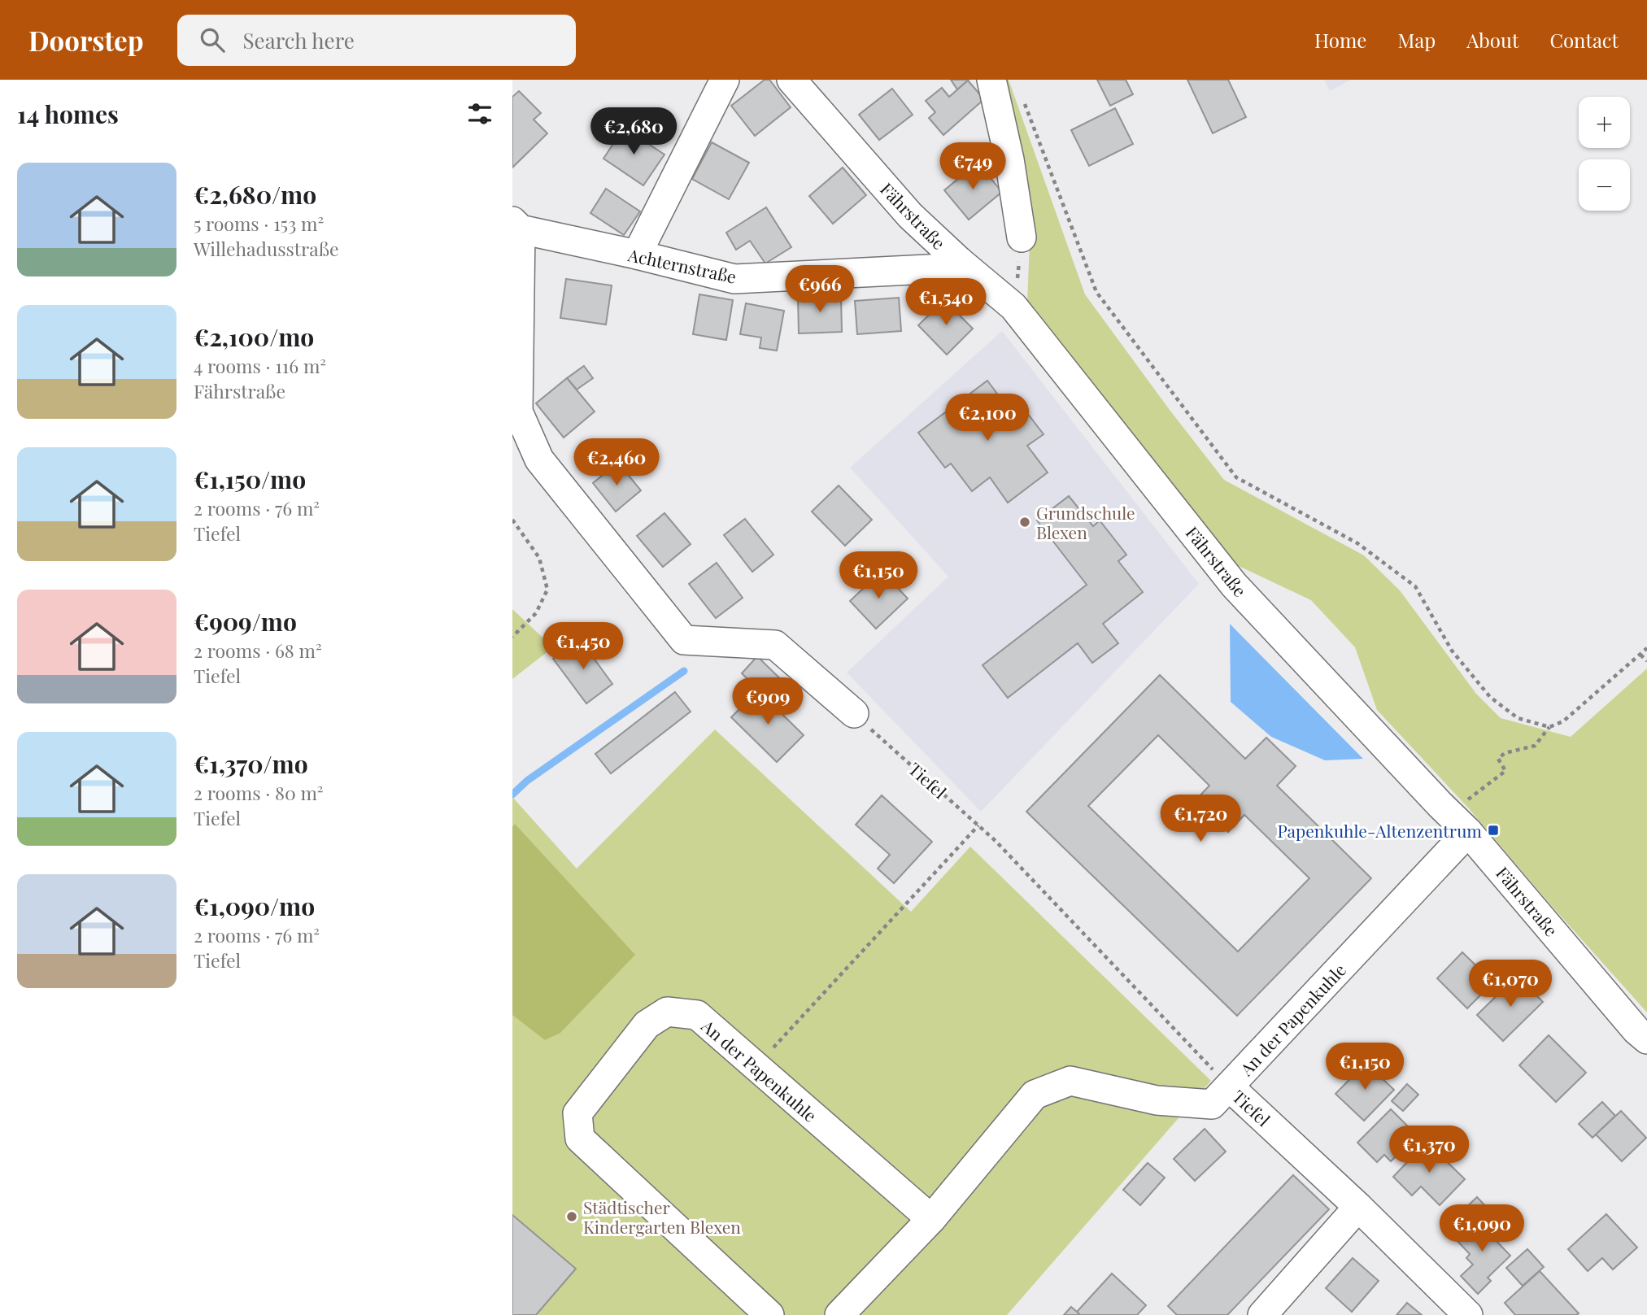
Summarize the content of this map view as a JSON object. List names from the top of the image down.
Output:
{
  "streets": {
    "street": [
      "Fährstraße",
      "Achternstraße",
      "Tiefel",
      "An der Papenkuhle"
    ]
  },
  "crossings": [
    ["Fährstraße", "Achternstraße"],
    ["Fährstraße", "An der Papenkuhle"],
    ["Tiefel", "An der Papenkuhle"]
  ],
  "places": {
    "other": ["Grundschule Blexen", "Städtischer Kindergarten Blexen"],
    "transit": ["Papenkuhle-Altenzentrum"]
  },
  "page": {
    "header": "Doorstep",
    "search": "Search here",
    "nav": [
      "Home",
      "Map",
      "About",
      "Contact"
    ],
    "heading": "14 homes",
    "map_buttons": ["+", "−"],
    "price": [
      "€2,680",
      "€749",
      "€966",
      "€1,540",
      "€2,100",
      "€2,460",
      "€1,150",
      "€1,450",
      "€909",
      "€1,720",
      "€1,070",
      "€1,150",
      "€1,370",
      "€1,090"
    ],
    "list": [
      {
        "name": "€2,680/mo",
        "note": "5 rooms · 153 m² · Willehadusstraße"
      },
      {
        "name": "€2,100/mo",
        "note": "4 rooms · 116 m² · Fährstraße"
      },
      {
        "name": "€1,150/mo",
        "note": "2 rooms · 76 m² · Tiefel"
      },
      {
        "name": "€909/mo",
        "note": "2 rooms · 68 m² · Tiefel"
      },
      {
        "name": "€1,370/mo",
        "note": "2 rooms · 80 m² · Tiefel"
      },
      {
        "name": "€1,090/mo",
        "note": "2 rooms · 76 m² · Tiefel"
      }
    ]
  }
}
